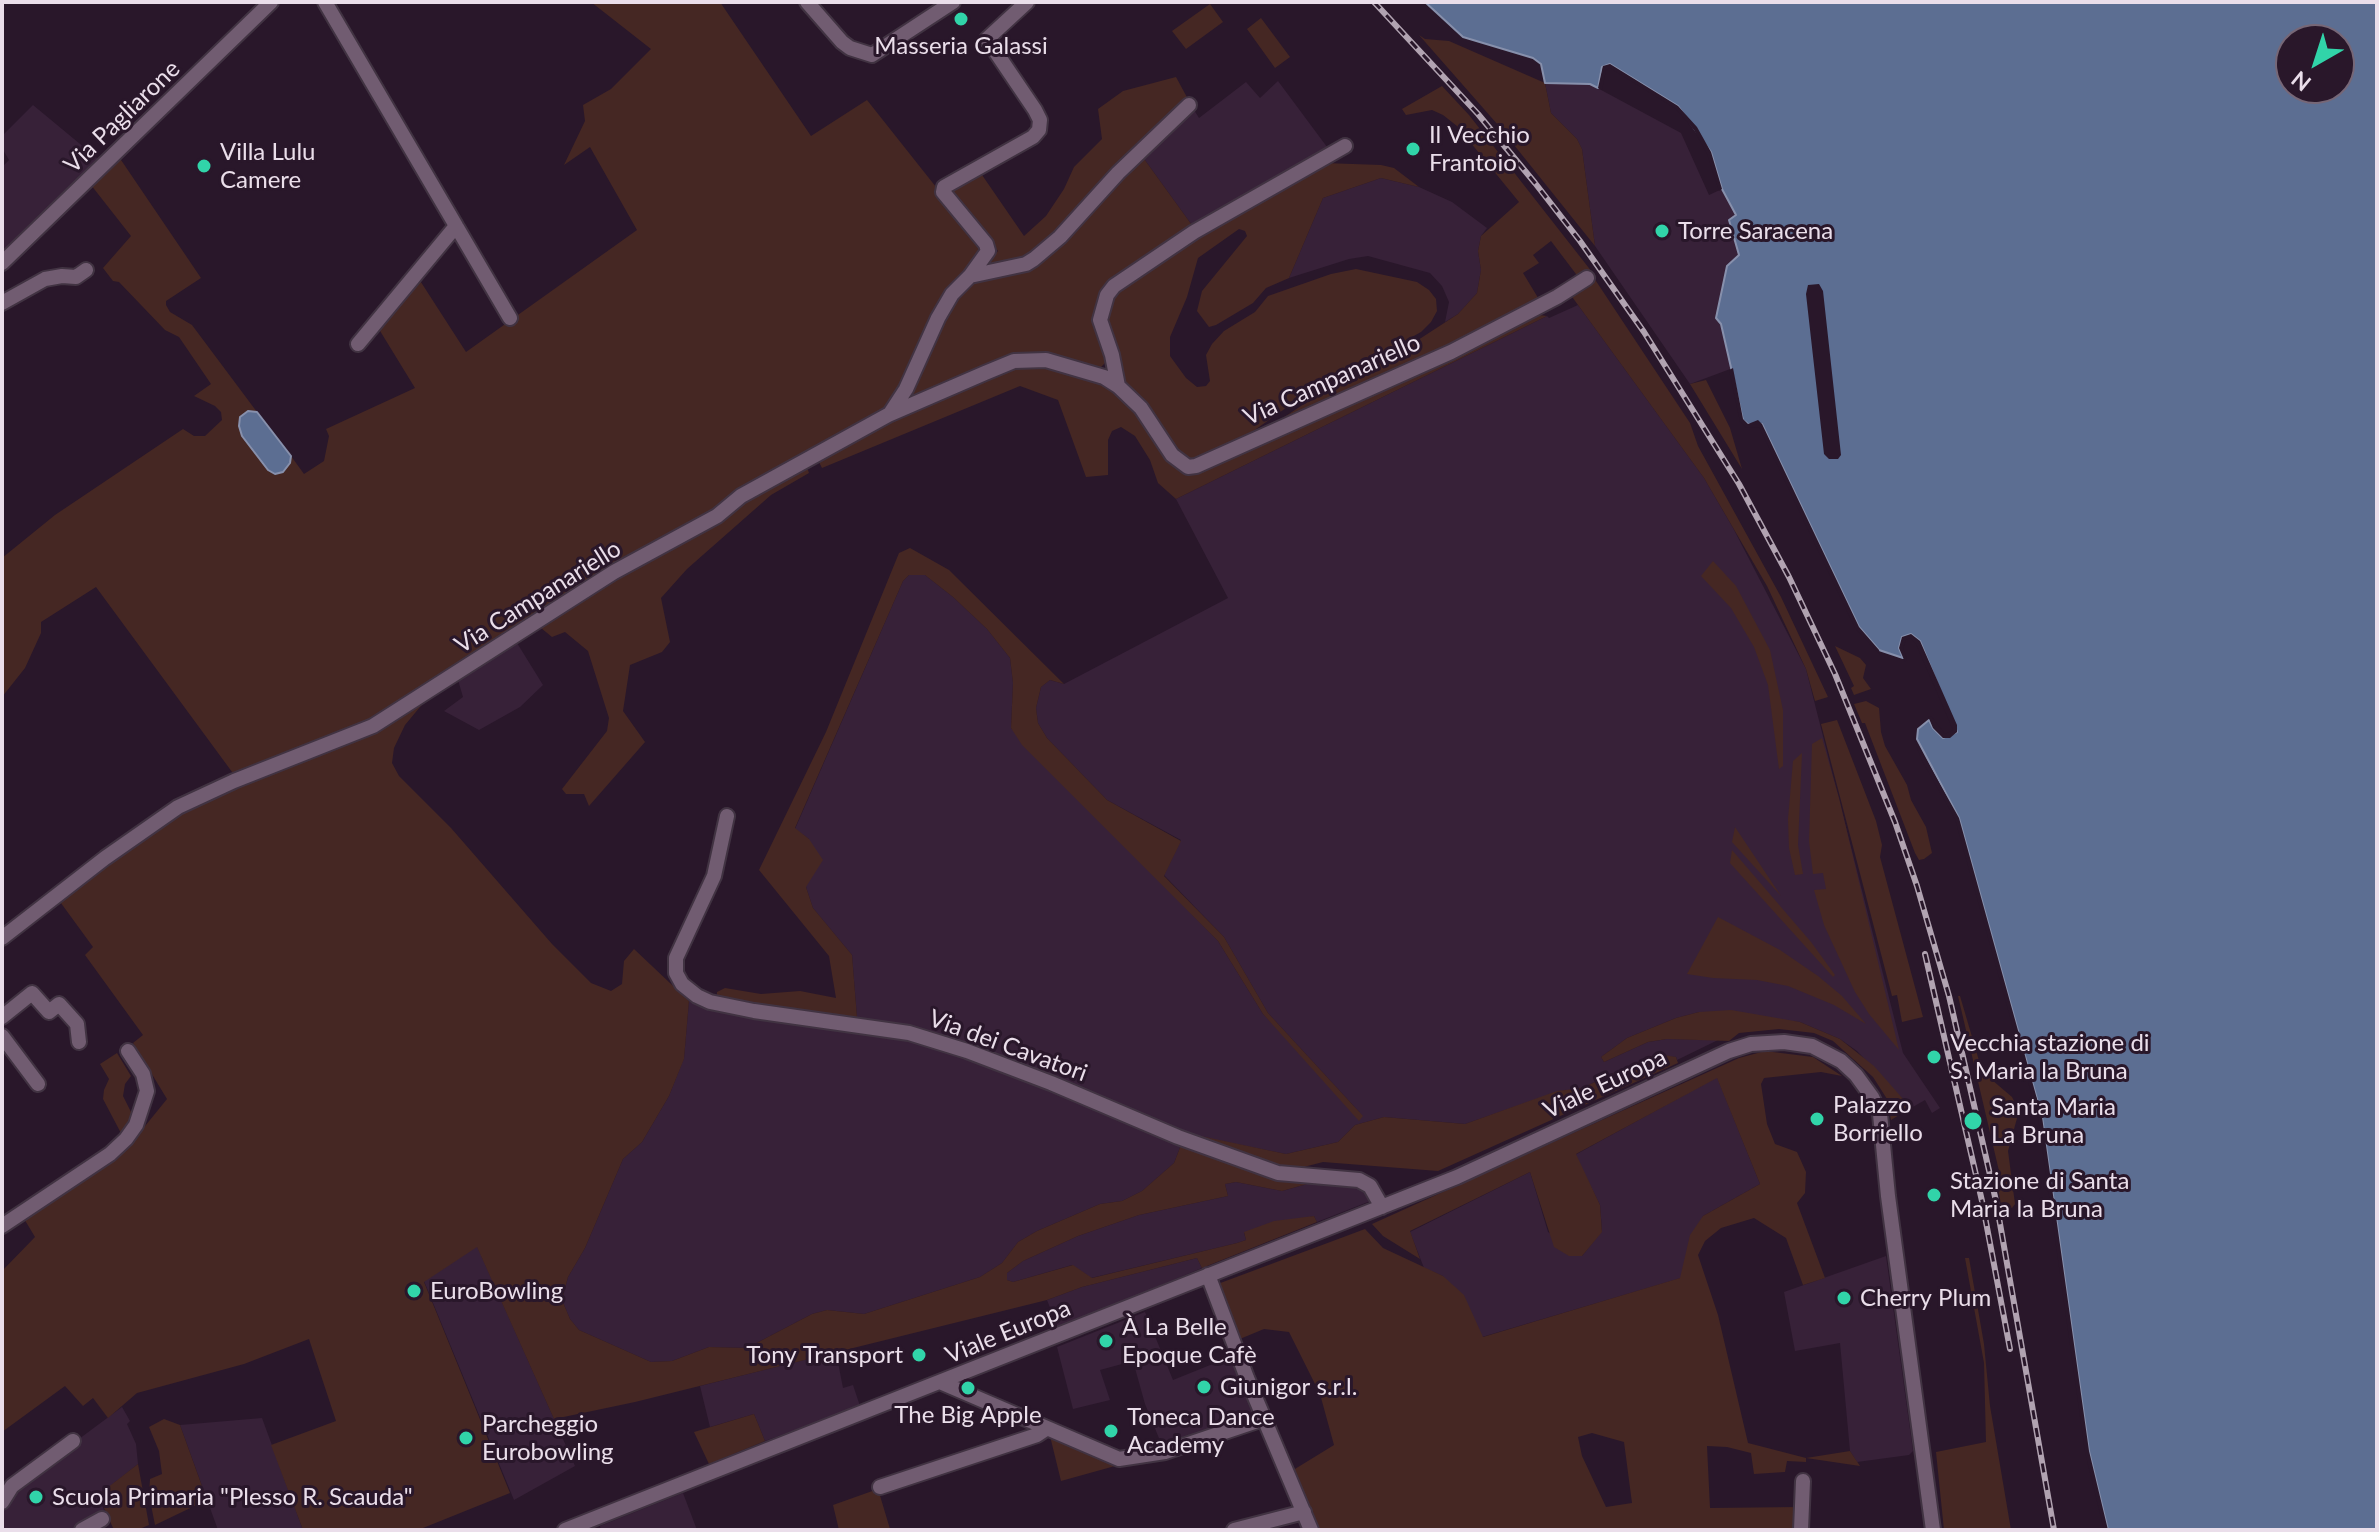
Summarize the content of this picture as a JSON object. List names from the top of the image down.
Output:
{
  "streets": {
    "street": [
      "Via Pagliarone",
      "Via Campanariello",
      "Via dei Cavatori",
      "Viale Europa"
    ]
  },
  "crossings": [
    ["Via dei Cavatori", "Viale Europa"]
  ],
  "places": [
    "Masseria Galassi",
    "Il Vecchio Frantoio",
    "Villa Lulu Camere",
    "Torre Saracena",
    "Vecchia stazione di S. Maria la Bruna",
    "Palazzo Borriello",
    "Santa Maria La Bruna",
    "Stazione di Santa Maria la Bruna",
    "EuroBowling",
    "Cherry Plum",
    "À La Belle Epoque Cafè",
    "Tony Transport",
    "Giunigor s.r.l.",
    "The Big Apple",
    "Toneca Dance Academy",
    "Parcheggio Eurobowling",
    "Scuola Primaria \"Plesso R. Scauda\""
  ],
  "north": "bottom left"
}
